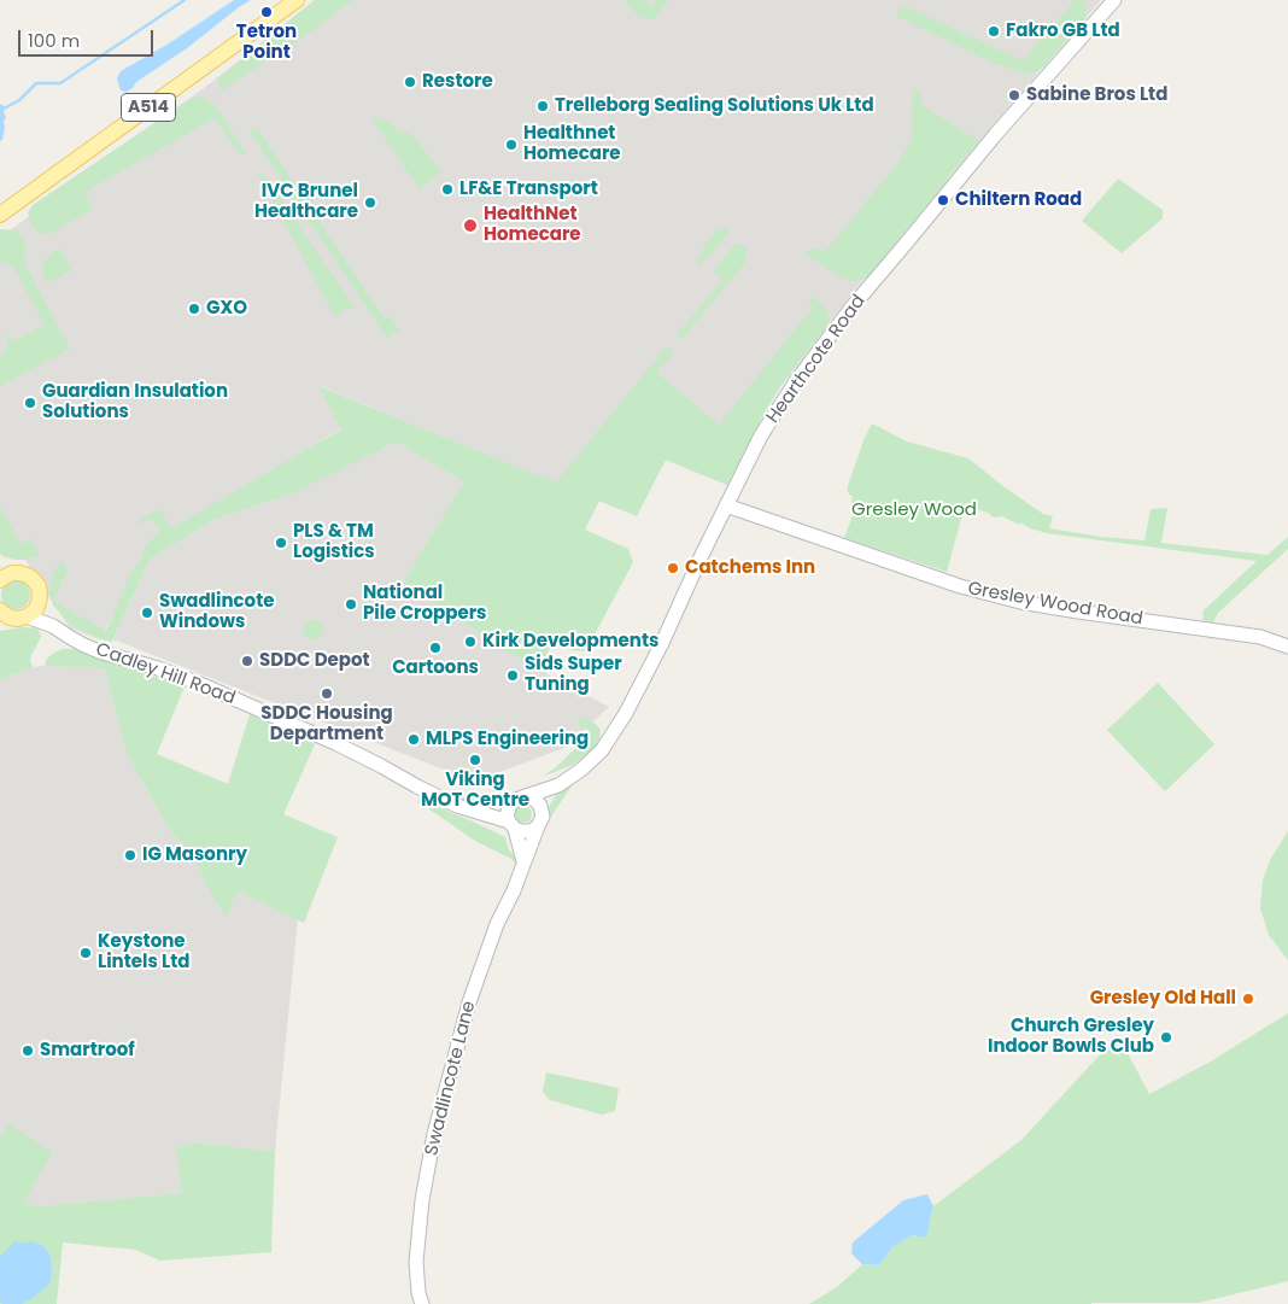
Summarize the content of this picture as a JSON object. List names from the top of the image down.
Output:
{
  "streets": {
    "main road": ["A514"],
    "street": [
      "Hearthcote Road",
      "Gresley Wood Road",
      "Cadley Hill Road",
      "Swadlincote Lane"
    ]
  },
  "crossings": [
    ["Hearthcote Road", "Gresley Wood Road"],
    ["Hearthcote Road", "Cadley Hill Road"],
    ["Hearthcote Road", "Swadlincote Lane"],
    ["Cadley Hill Road", "Swadlincote Lane"]
  ],
  "parks": ["Gresley Wood"],
  "places": [
    "Tetron Point",
    "Fakro GB Ltd",
    "Restore",
    "Sabine Bros Ltd",
    "Trelleborg Sealing Solutions Uk Ltd",
    "Healthnet Homecare",
    "LF&E Transport",
    "Chiltern Road",
    "IVC Brunel Healthcare",
    "HealthNet Homecare",
    "GXO",
    "Guardian Insulation Solutions",
    "PLS & TM Logistics",
    "Catchems Inn",
    "National Pile Croppers",
    "Swadlincote Windows",
    "Kirk Developments",
    "Cartoons",
    "SDDC Depot",
    "Sids Super Tuning",
    "SDDC Housing Department",
    "MLPS Engineering",
    "Viking MOT Centre",
    "IG Masonry",
    "Keystone Lintels Ltd",
    "Gresley Old Hall",
    "Church Gresley Indoor Bowls Club",
    "Smartroof"
  ],
  "scale_bar": "100 m"
}
